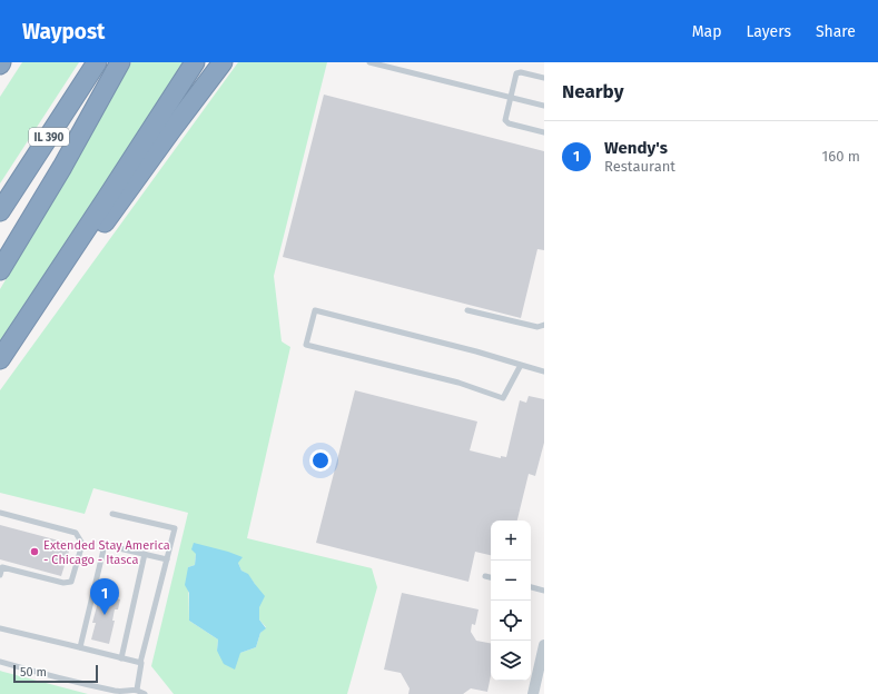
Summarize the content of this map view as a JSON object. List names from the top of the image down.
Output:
{
  "streets": {
    "highway": ["IL 390"]
  },
  "places": ["Extended Stay America - Chicago - Itasca"],
  "scale_bar": "50 m",
  "page": {
    "header": "Waypost",
    "nav": ["Map", "Layers", "Share"],
    "heading": "Nearby",
    "list": [
      {
        "mark": "1",
        "name": "Wendy's",
        "note": "Restaurant",
        "value": "160 m"
      }
    ],
    "map_buttons": ["+", "−"],
    "pins": "1",
    "scale": "50 m"
  }
}
